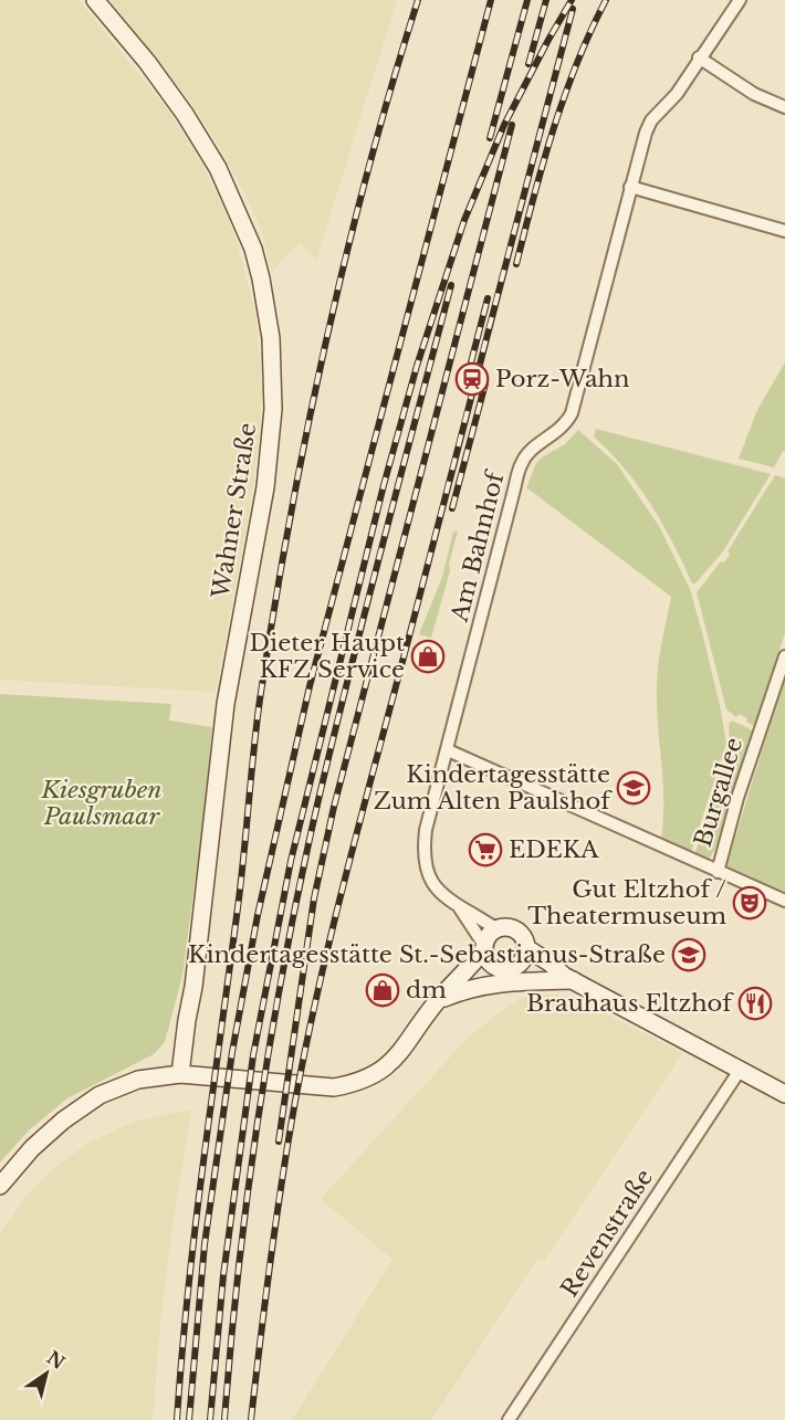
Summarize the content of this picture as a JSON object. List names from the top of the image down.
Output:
{
  "streets": {
    "street": [
      "Wahner Straße",
      "Am Bahnhof",
      "Burgallee",
      "Revenstraße"
    ]
  },
  "parks": ["Kiesgruben Paulsmaar"],
  "places": {
    "station": ["Porz-Wahn"],
    "shop": ["Dieter Haupt KFZ Service", "dm"],
    "school or university": ["Kindertagesstätte Zum Alten Paulshof", "Kindertagesstätte St.-Sebastianus-Straße"],
    "supermarket": ["EDEKA"],
    "theatre": ["Gut Eltzhof / Theatermuseum"],
    "restaurant": ["Brauhaus Eltzhof"]
  },
  "north": "top right"
}
